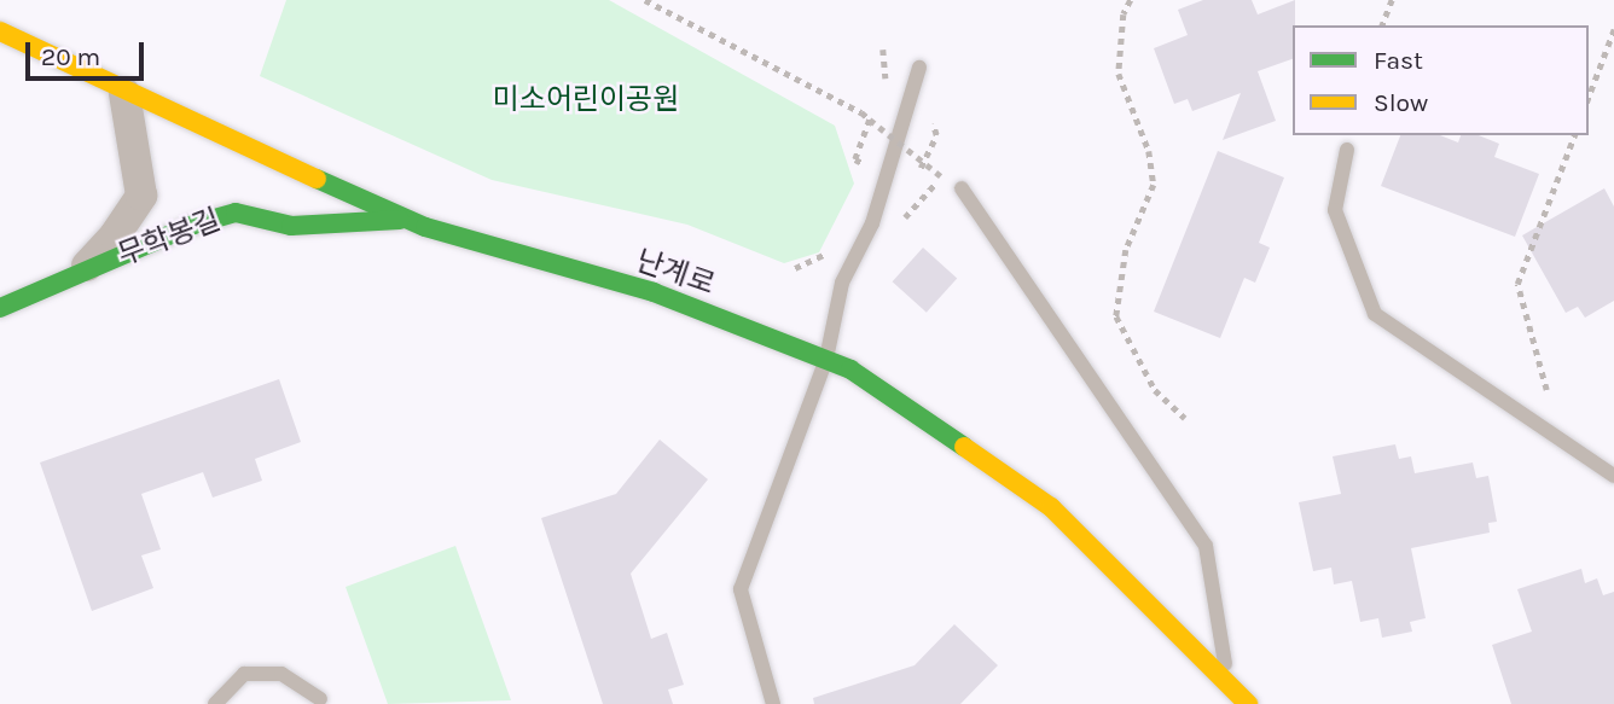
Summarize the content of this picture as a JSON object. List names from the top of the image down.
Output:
{
  "streets": {
    "main road": ["무학봉길", "난계로"]
  },
  "crossings": [
    ["무학봉길", "난계로"]
  ],
  "parks": ["미소어린이공원"],
  "legend": ["Fast", "Slow"],
  "scale_bar": "20 m"
}
